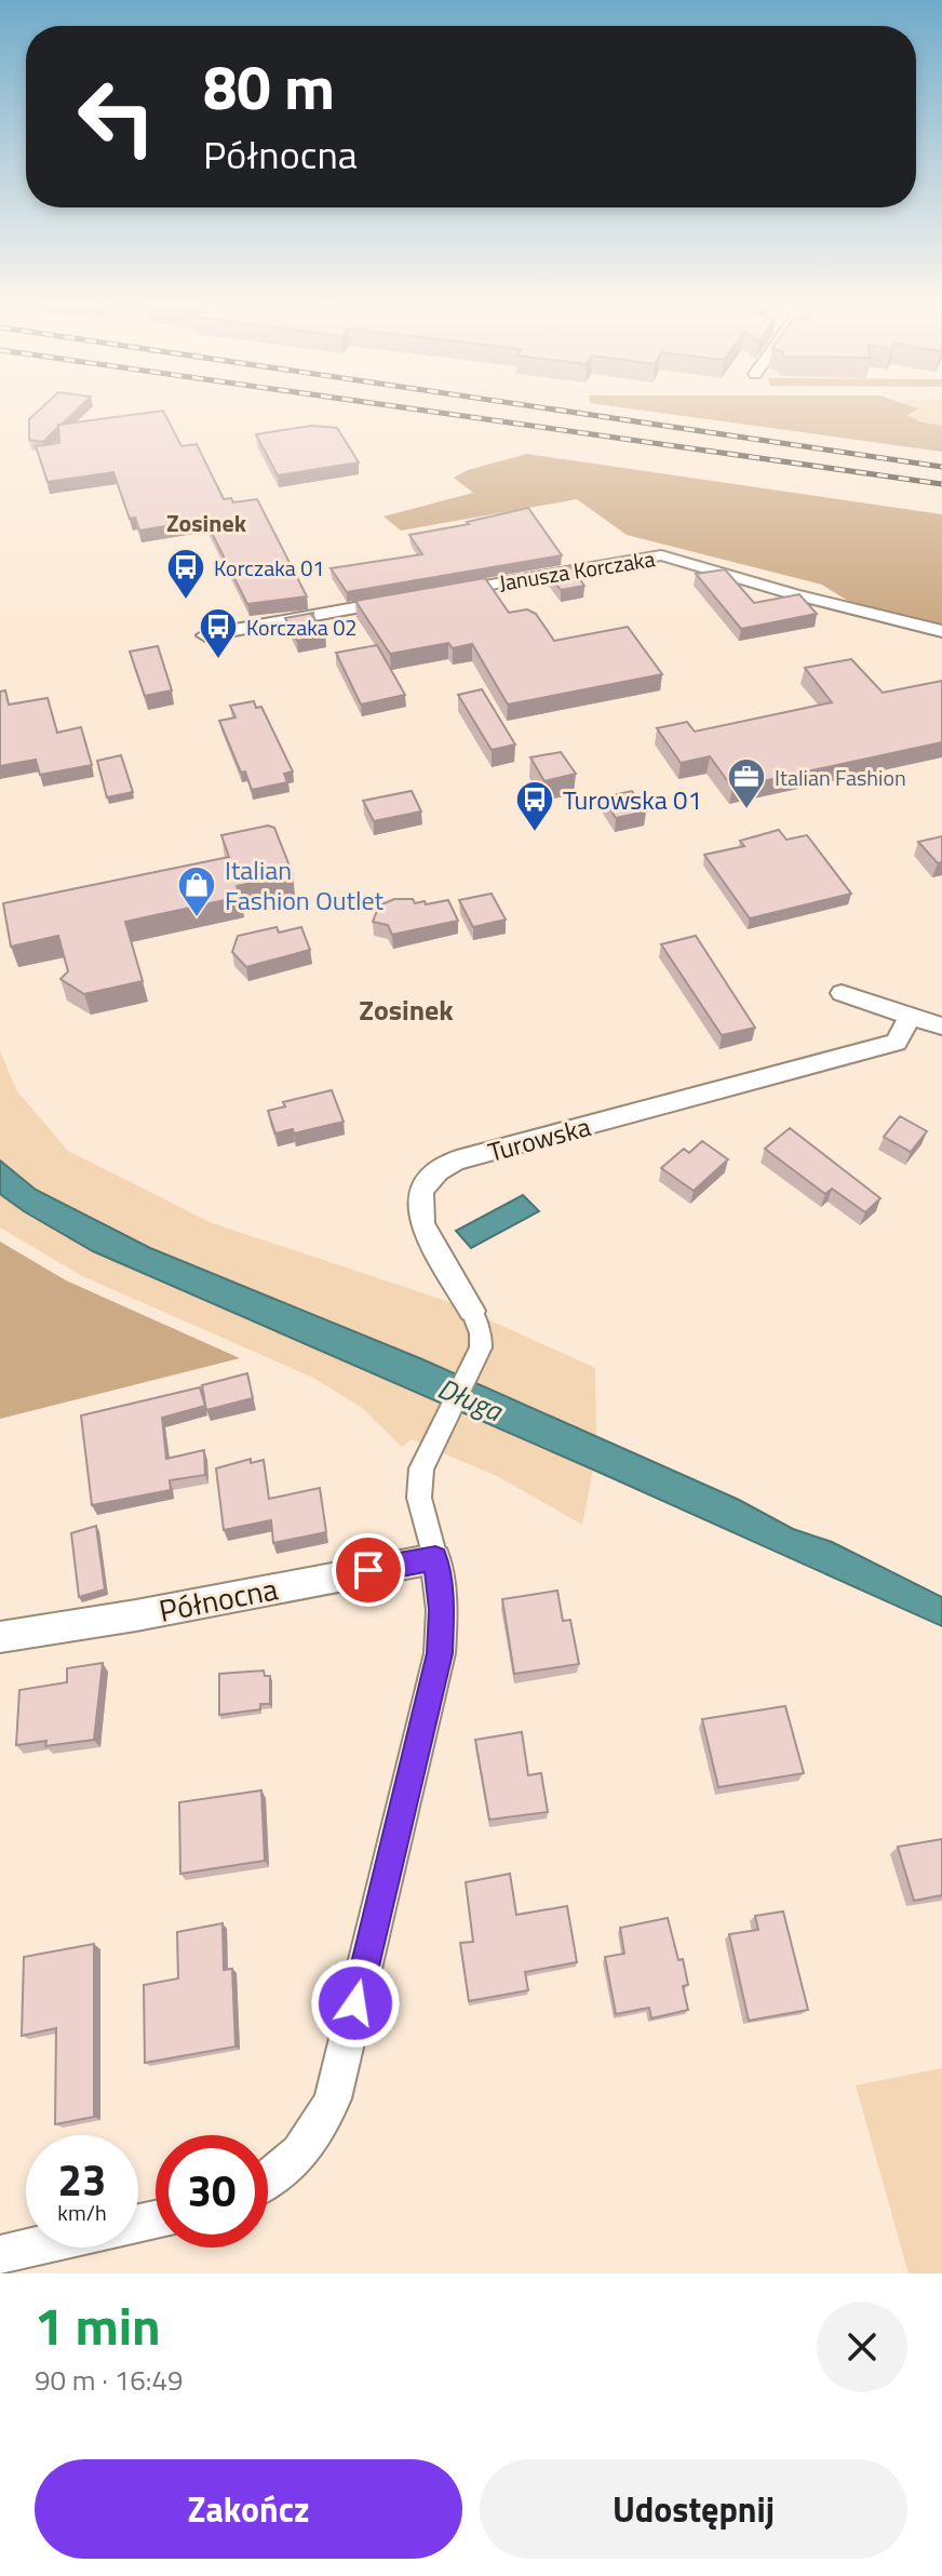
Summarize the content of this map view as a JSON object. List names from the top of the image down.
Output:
{
  "streets": {
    "street": ["Janusza Korczaka", "Turowska", "Północna"]
  },
  "crossings": [
    ["Turowska", "Północna"]
  ],
  "districts": ["Zosinek", "Zosinek"],
  "water": ["Długa"],
  "places": {
    "bus stop": ["Korczaka 01", "Korczaka 02", "Turowska 01"],
    "office": ["Italian Fashion"],
    "shop": ["Italian Fashion Outlet"]
  },
  "page": {
    "turn": ["80 m", "Północna"],
    "speed": "23 km/h",
    "limit": "30",
    "heading": ["1 min", "90 m · 16:49"],
    "buttons": ["Zakończ", "Udostępnij"]
  }
}
